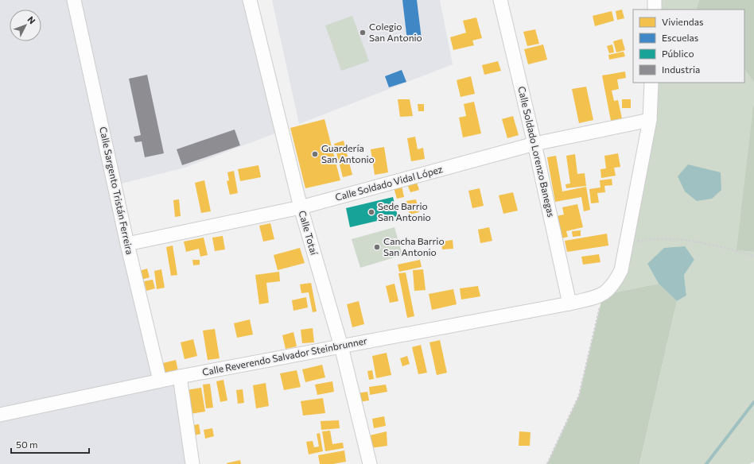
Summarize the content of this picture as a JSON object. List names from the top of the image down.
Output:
{
  "streets": {
    "street": [
      "Calle Soldado Lorenzo Banegas",
      "Calle Soldado Vidal López",
      "Calle Sargento Tristán Ferreira",
      "Calle Totaí",
      "Calle Reverendo Salvador Steinbrunner"
    ]
  },
  "crossings": [
    ["Calle Soldado Lorenzo Banegas", "Calle Soldado Vidal López"],
    ["Calle Soldado Lorenzo Banegas", "Calle Reverendo Salvador Steinbrunner"],
    ["Calle Soldado Vidal López", "Calle Sargento Tristán Ferreira"],
    ["Calle Soldado Vidal López", "Calle Totaí"],
    ["Calle Sargento Tristán Ferreira", "Calle Reverendo Salvador Steinbrunner"],
    ["Calle Totaí", "Calle Reverendo Salvador Steinbrunner"]
  ],
  "places": [
    "Colegio San Antonio",
    "Guardería San Antonio",
    "Sede Barrio San Antonio",
    "Cancha Barrio San Antonio"
  ],
  "legend": [
    "Viviendas",
    "Escuelas",
    "Público",
    "Industria"
  ],
  "scale_bar": "50 m",
  "north": "top right"
}
